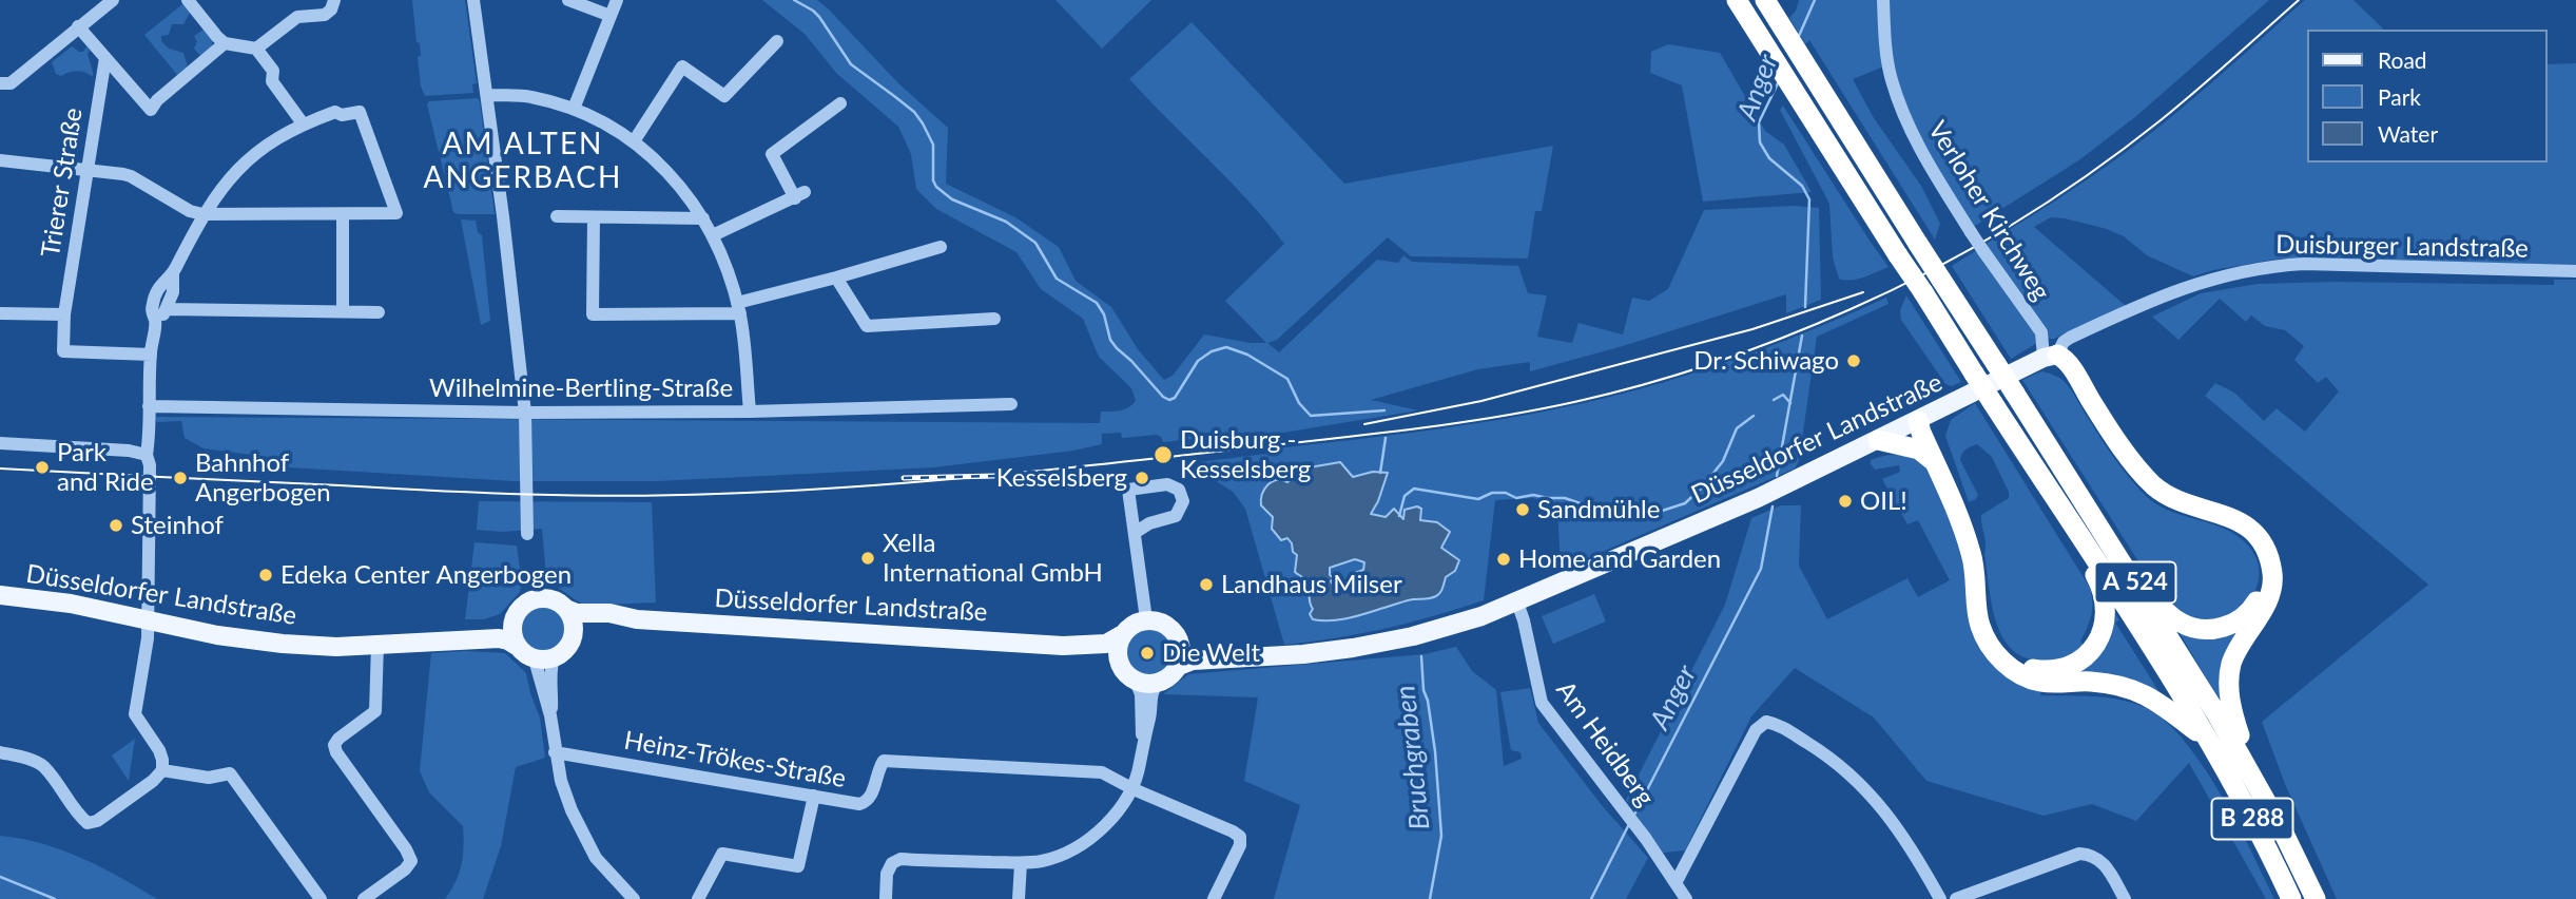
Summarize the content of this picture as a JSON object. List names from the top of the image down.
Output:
{
  "streets": {
    "highway": ["A 524", "B 288"],
    "main road": ["Düsseldorfer Landstraße"],
    "street": [
      "Trierer Straße",
      "Verloher Kirchweg",
      "Duisburger Landstraße",
      "Wilhelmine-Bertling-Straße",
      "Am Heidberg",
      "Heinz-Trökes-Straße"
    ]
  },
  "crossings": [
    ["Verloher Kirchweg", "Düsseldorfer Landstraße"],
    ["Duisburger Landstraße", "Düsseldorfer Landstraße"],
    ["Düsseldorfer Landstraße", "Am Heidberg"],
    ["A 524", "B 288"]
  ],
  "districts": ["AM ALTEN ANGERBACH"],
  "water": ["Anger", "Bruchgraben"],
  "places": [
    "Dr. Schiwago",
    "Duisburg - Kesselsberg",
    "Park and Ride",
    "Bahnhof Angerbogen",
    "Kesselsberg",
    "OIL!",
    "Sandmühle",
    "Steinhof",
    "Xella International GmbH",
    "Home and Garden",
    "Edeka Center Angerbogen",
    "Landhaus Milser",
    "Die Welt"
  ],
  "legend": ["Road", "Park", "Water"]
}
